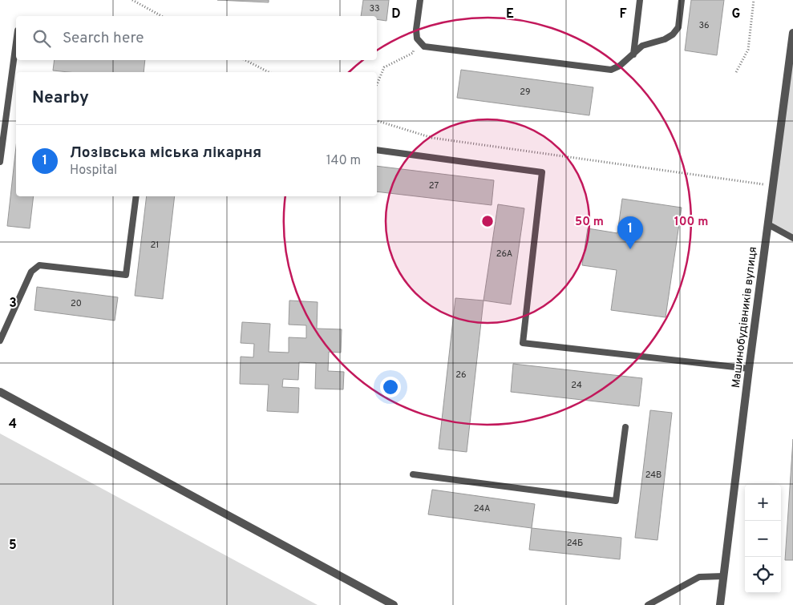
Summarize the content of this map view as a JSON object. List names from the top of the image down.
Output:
{
  "streets": {
    "street": ["Машинобудівників вулиця"]
  },
  "house_numbers": [
    "33",
    "36",
    "29",
    "27",
    "21",
    "26А",
    "20",
    "26",
    "24",
    "24В",
    "24А",
    "24Б"
  ],
  "page": {
    "search": "Search here",
    "heading": "Nearby",
    "list": [
      {
        "mark": "1",
        "name": "Лозівська міська лікарня",
        "note": "Hospital",
        "value": "140 m"
      }
    ],
    "pins": "1",
    "map_buttons": ["+", "−"]
  },
  "grid": {
    "columns": [
      "D",
      "E",
      "F",
      "G"
    ],
    "rows": ["3", "4", "5"]
  },
  "rings": ["50 m", "100 m"]
}
